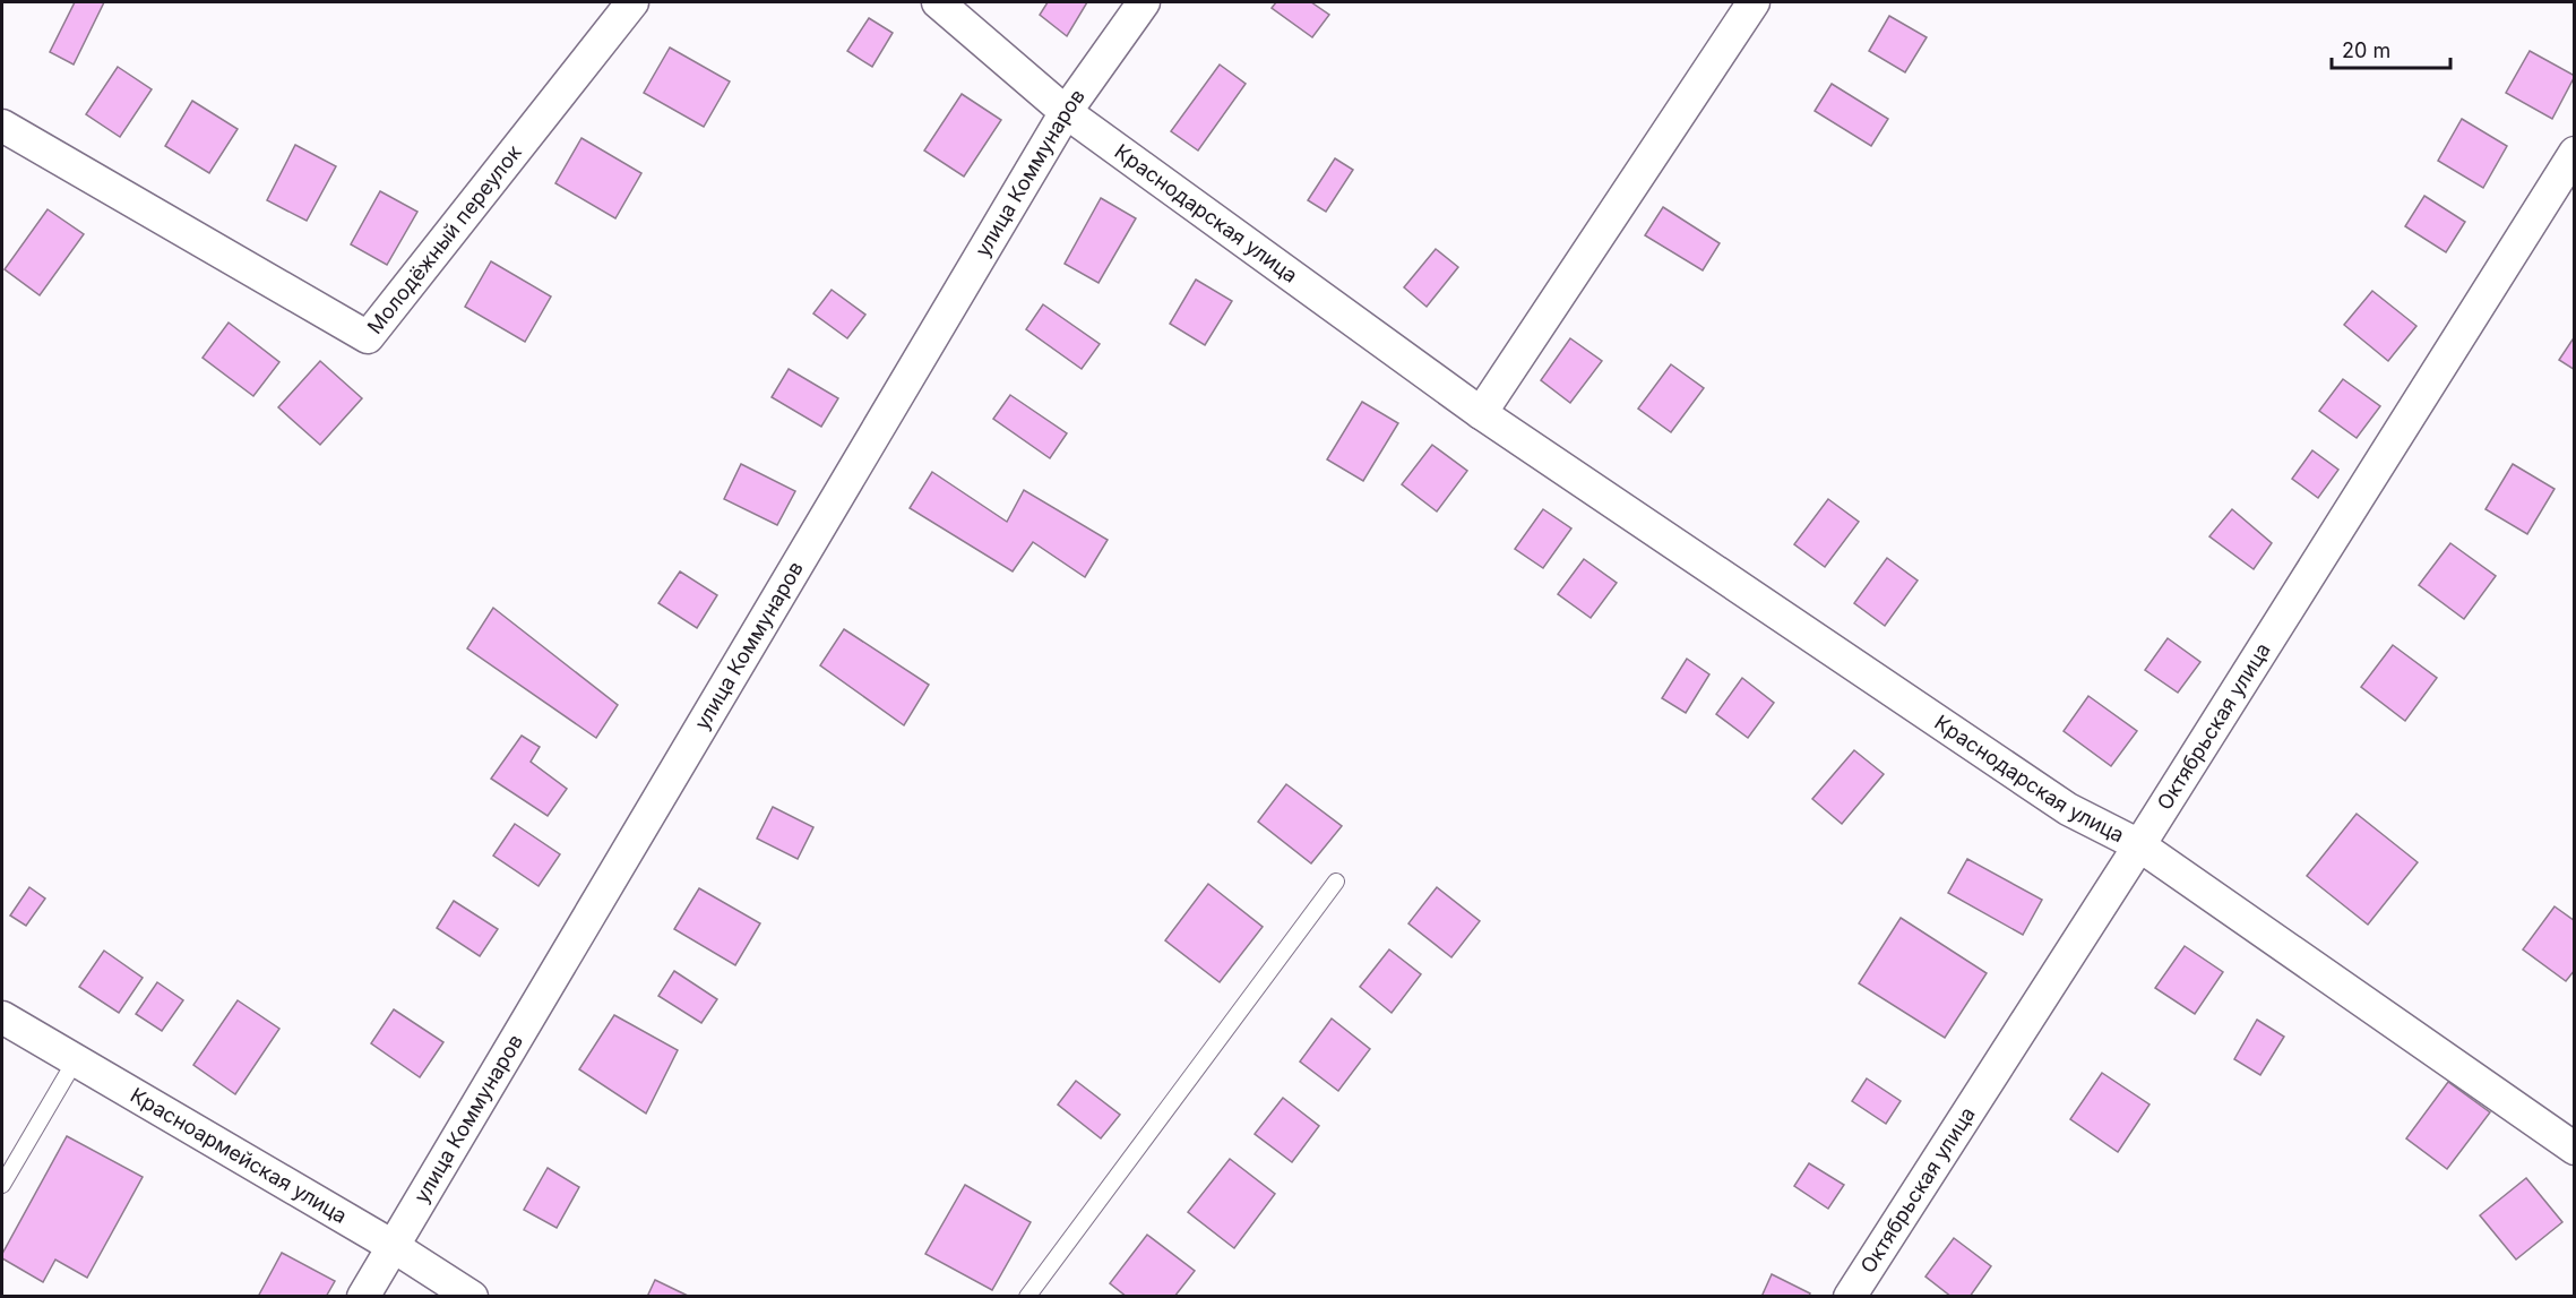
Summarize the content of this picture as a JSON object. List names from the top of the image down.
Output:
{
  "streets": {
    "street": [
      "улица Коммунаров",
      "Краснодарская улица",
      "Молодёжный переулок",
      "Октябрьская улица",
      "Красноармейская улица"
    ]
  },
  "crossings": [
    ["улица Коммунаров", "Краснодарская улица"],
    ["улица Коммунаров", "Красноармейская улица"],
    ["Краснодарская улица", "Октябрьская улица"]
  ],
  "scale_bar": "20 m"
}
